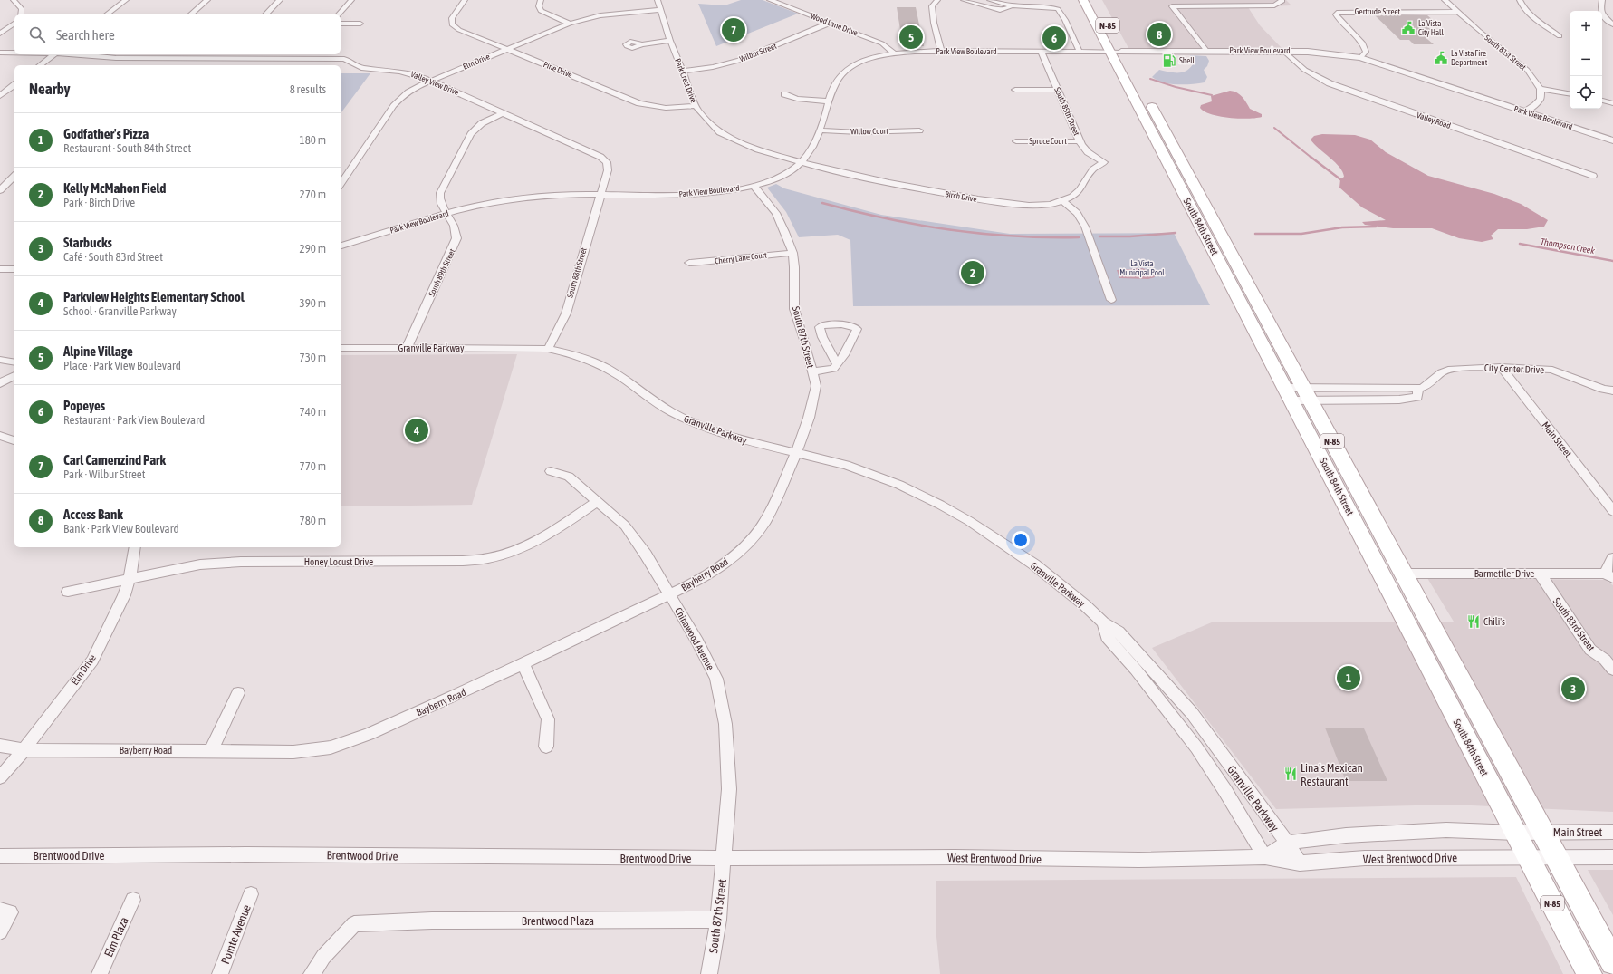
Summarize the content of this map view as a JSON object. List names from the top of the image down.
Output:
{
  "streets": {
    "main road": ["N-85", "South 84th Street"],
    "street": [
      "Gertrude Street",
      "Wood Lane Drive",
      "Park View Boulevard",
      "Wilbur Street",
      "South 81st Street",
      "Elm Drive",
      "Pine Drive",
      "Park Crest Drive",
      "Valley View Drive",
      "South 85th Street",
      "Valley Road",
      "Willow Court",
      "Spruce Court",
      "Birch Drive",
      "Cherry Lane Court",
      "South 89th Street",
      "South 88th Street",
      "South 87th Street",
      "Granville Parkway",
      "City Center Drive",
      "Main Street",
      "Honey Locust Drive",
      "Barmettler Drive",
      "Bayberry Road",
      "South 83rd Street",
      "Chinawood Avenue",
      "Brentwood Drive",
      "West Brentwood Drive",
      "Brentwood Plaza",
      "Pointe Avenue",
      "Elm Plaza"
    ]
  },
  "crossings": [
    ["Gertrude Street", "Park View Boulevard"],
    ["Gertrude Street", "South 81st Street"],
    ["Wood Lane Drive", "Park View Boulevard"],
    ["Wood Lane Drive", "Wilbur Street"],
    ["Park View Boulevard", "Park Crest Drive"],
    ["Park View Boulevard", "Valley View Drive"],
    ["Park View Boulevard", "South 85th Street"],
    ["Park View Boulevard", "Valley Road"],
    ["Park View Boulevard", "Willow Court"],
    ["Park View Boulevard", "Birch Drive"],
    ["Park View Boulevard", "South 84th Street"],
    ["Park View Boulevard", "South 89th Street"],
    ["Park View Boulevard", "South 88th Street"],
    ["Park View Boulevard", "South 87th Street"],
    ["Wilbur Street", "Park Crest Drive"],
    ["Elm Drive", "Pine Drive"],
    ["Elm Drive", "Park Crest Drive"],
    ["Elm Drive", "Valley View Drive"],
    ["Elm Drive", "Honey Locust Drive"],
    ["Elm Drive", "Bayberry Road"],
    ["Pine Drive", "Park Crest Drive"],
    ["Park Crest Drive", "Birch Drive"],
    ["Valley View Drive", "South 89th Street"],
    ["Valley View Drive", "South 88th Street"],
    ["South 85th Street", "Spruce Court"],
    ["South 85th Street", "Birch Drive"],
    ["South 84th Street", "City Center Drive"],
    ["South 84th Street", "Main Street"],
    ["South 84th Street", "Barmettler Drive"],
    ["South 84th Street", "West Brentwood Drive"],
    ["Cherry Lane Court", "South 87th Street"],
    ["South 89th Street", "Granville Parkway"],
    ["South 88th Street", "Granville Parkway"],
    ["South 87th Street", "Granville Parkway"],
    ["South 87th Street", "Bayberry Road"],
    ["South 87th Street", "Chinawood Avenue"],
    ["South 87th Street", "Brentwood Drive"],
    ["South 87th Street", "West Brentwood Drive"],
    ["South 87th Street", "Brentwood Plaza"],
    ["Granville Parkway", "Bayberry Road"],
    ["Granville Parkway", "West Brentwood Drive"],
    ["City Center Drive", "Main Street"],
    ["Honey Locust Drive", "Chinawood Avenue"],
    ["Barmettler Drive", "South 83rd Street"],
    ["Bayberry Road", "Chinawood Avenue"],
    ["Chinawood Avenue", "Brentwood Drive"],
    ["Chinawood Avenue", "West Brentwood Drive"],
    ["Brentwood Drive", "West Brentwood Drive"]
  ],
  "water": ["Thompson Creek"],
  "parks": ["La Vista Municipal Pool"],
  "places": {
    "public building": ["La Vista City Hall", "La Vista Fire Department"],
    "fuel station": ["Shell"],
    "restaurant": ["Chili's", "Lina's Mexican Restaurant"]
  },
  "page": {
    "map_buttons": ["+", "−"],
    "search": "Search here",
    "pins": [
      "7",
      "8",
      "5",
      "6",
      "2",
      "4",
      "1",
      "3"
    ],
    "heading": ["Nearby", "8 results"],
    "list": [
      {
        "mark": "1",
        "name": "Godfather's Pizza",
        "note": "Restaurant · South 84th Street",
        "value": "180 m"
      },
      {
        "mark": "2",
        "name": "Kelly McMahon Field",
        "note": "Park · Birch Drive",
        "value": "270 m"
      },
      {
        "mark": "3",
        "name": "Starbucks",
        "note": "Café · South 83rd Street",
        "value": "290 m"
      },
      {
        "mark": "4",
        "name": "Parkview Heights Elementary School",
        "note": "School · Granville Parkway",
        "value": "390 m"
      },
      {
        "mark": "5",
        "name": "Alpine Village",
        "note": "Place · Park View Boulevard",
        "value": "730 m"
      },
      {
        "mark": "6",
        "name": "Popeyes",
        "note": "Restaurant · Park View Boulevard",
        "value": "740 m"
      },
      {
        "mark": "7",
        "name": "Carl Camenzind Park",
        "note": "Park · Wilbur Street",
        "value": "770 m"
      },
      {
        "mark": "8",
        "name": "Access Bank",
        "note": "Bank · Park View Boulevard",
        "value": "780 m"
      }
    ]
  }
}
